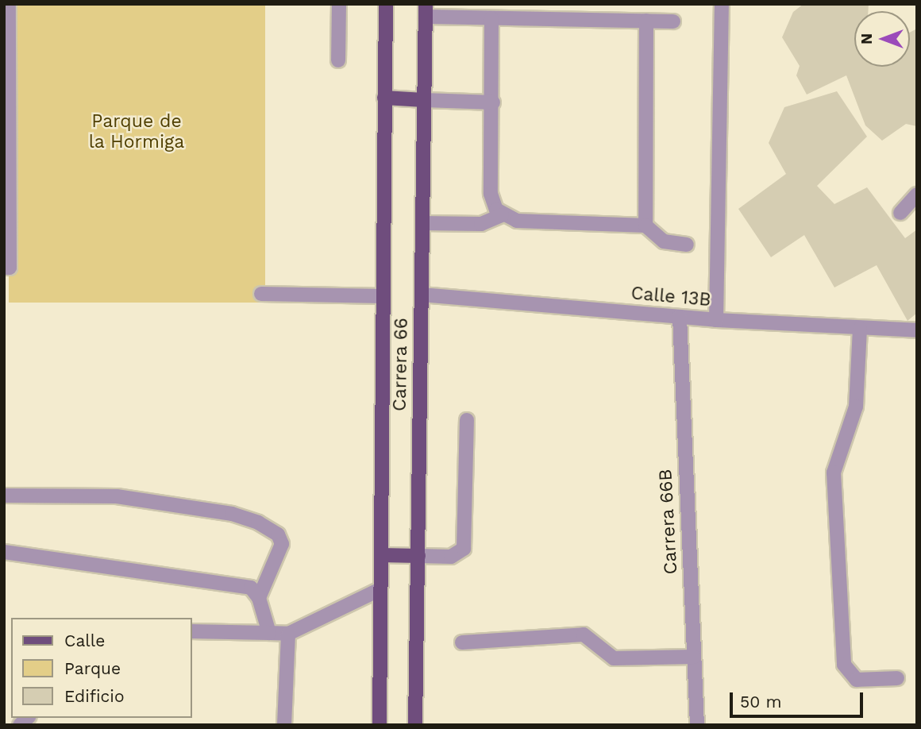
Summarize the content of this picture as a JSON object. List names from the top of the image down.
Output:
{
  "streets": {
    "main road": ["Carrera 66"],
    "street": ["Calle 13B", "Carrera 66B"]
  },
  "crossings": [
    ["Calle 13B", "Carrera 66"],
    ["Calle 13B", "Carrera 66B"]
  ],
  "parks": ["Parque de la Hormiga"],
  "legend": ["Calle", "Parque", "Edificio"],
  "scale_bar": "50 m",
  "north": "left"
}
